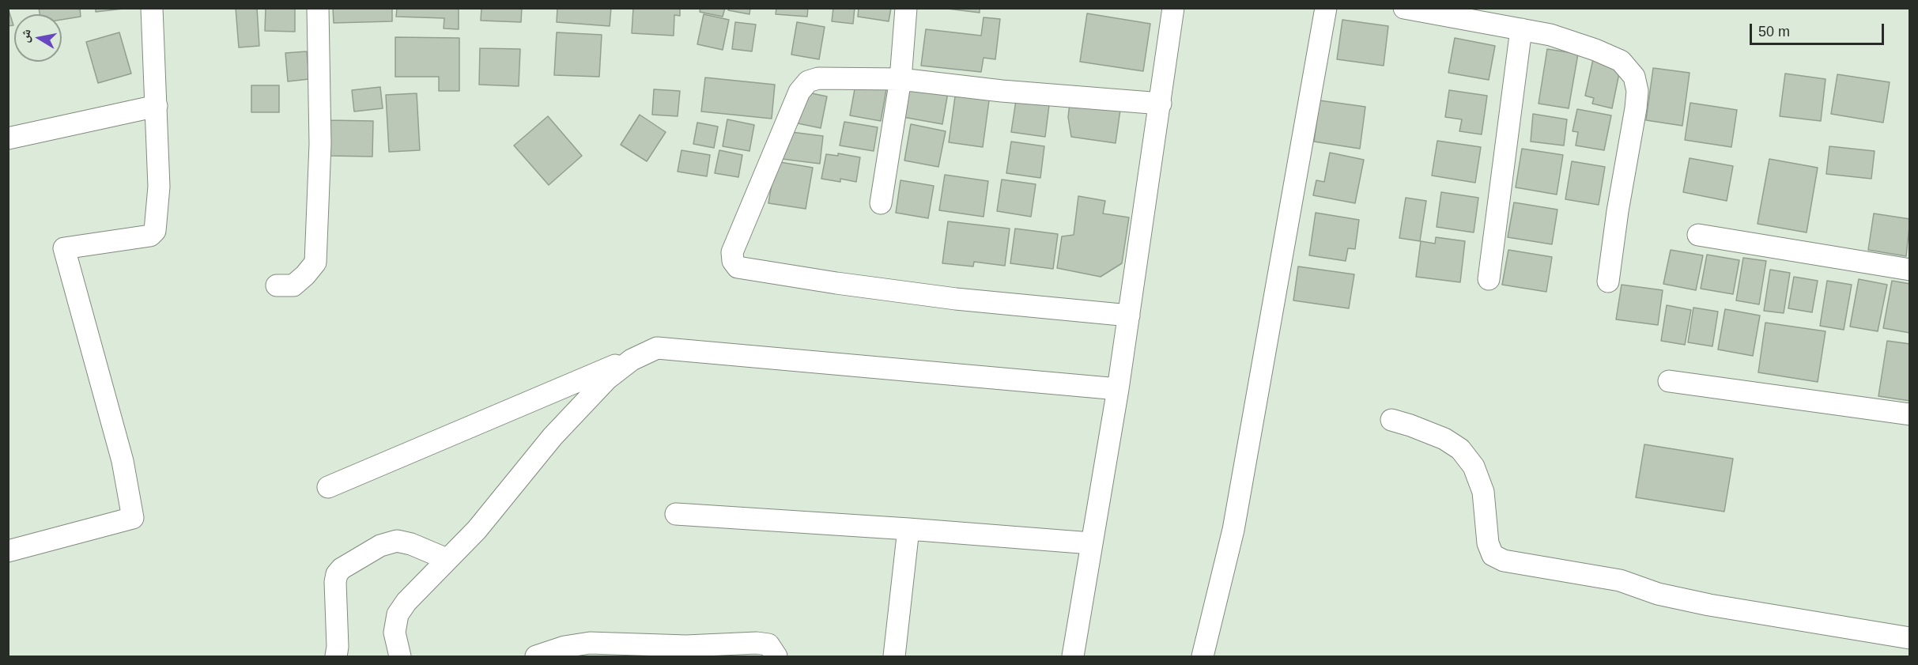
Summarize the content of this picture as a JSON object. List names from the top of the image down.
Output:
{
  "scale_bar": "50 m",
  "north": "left"
}
